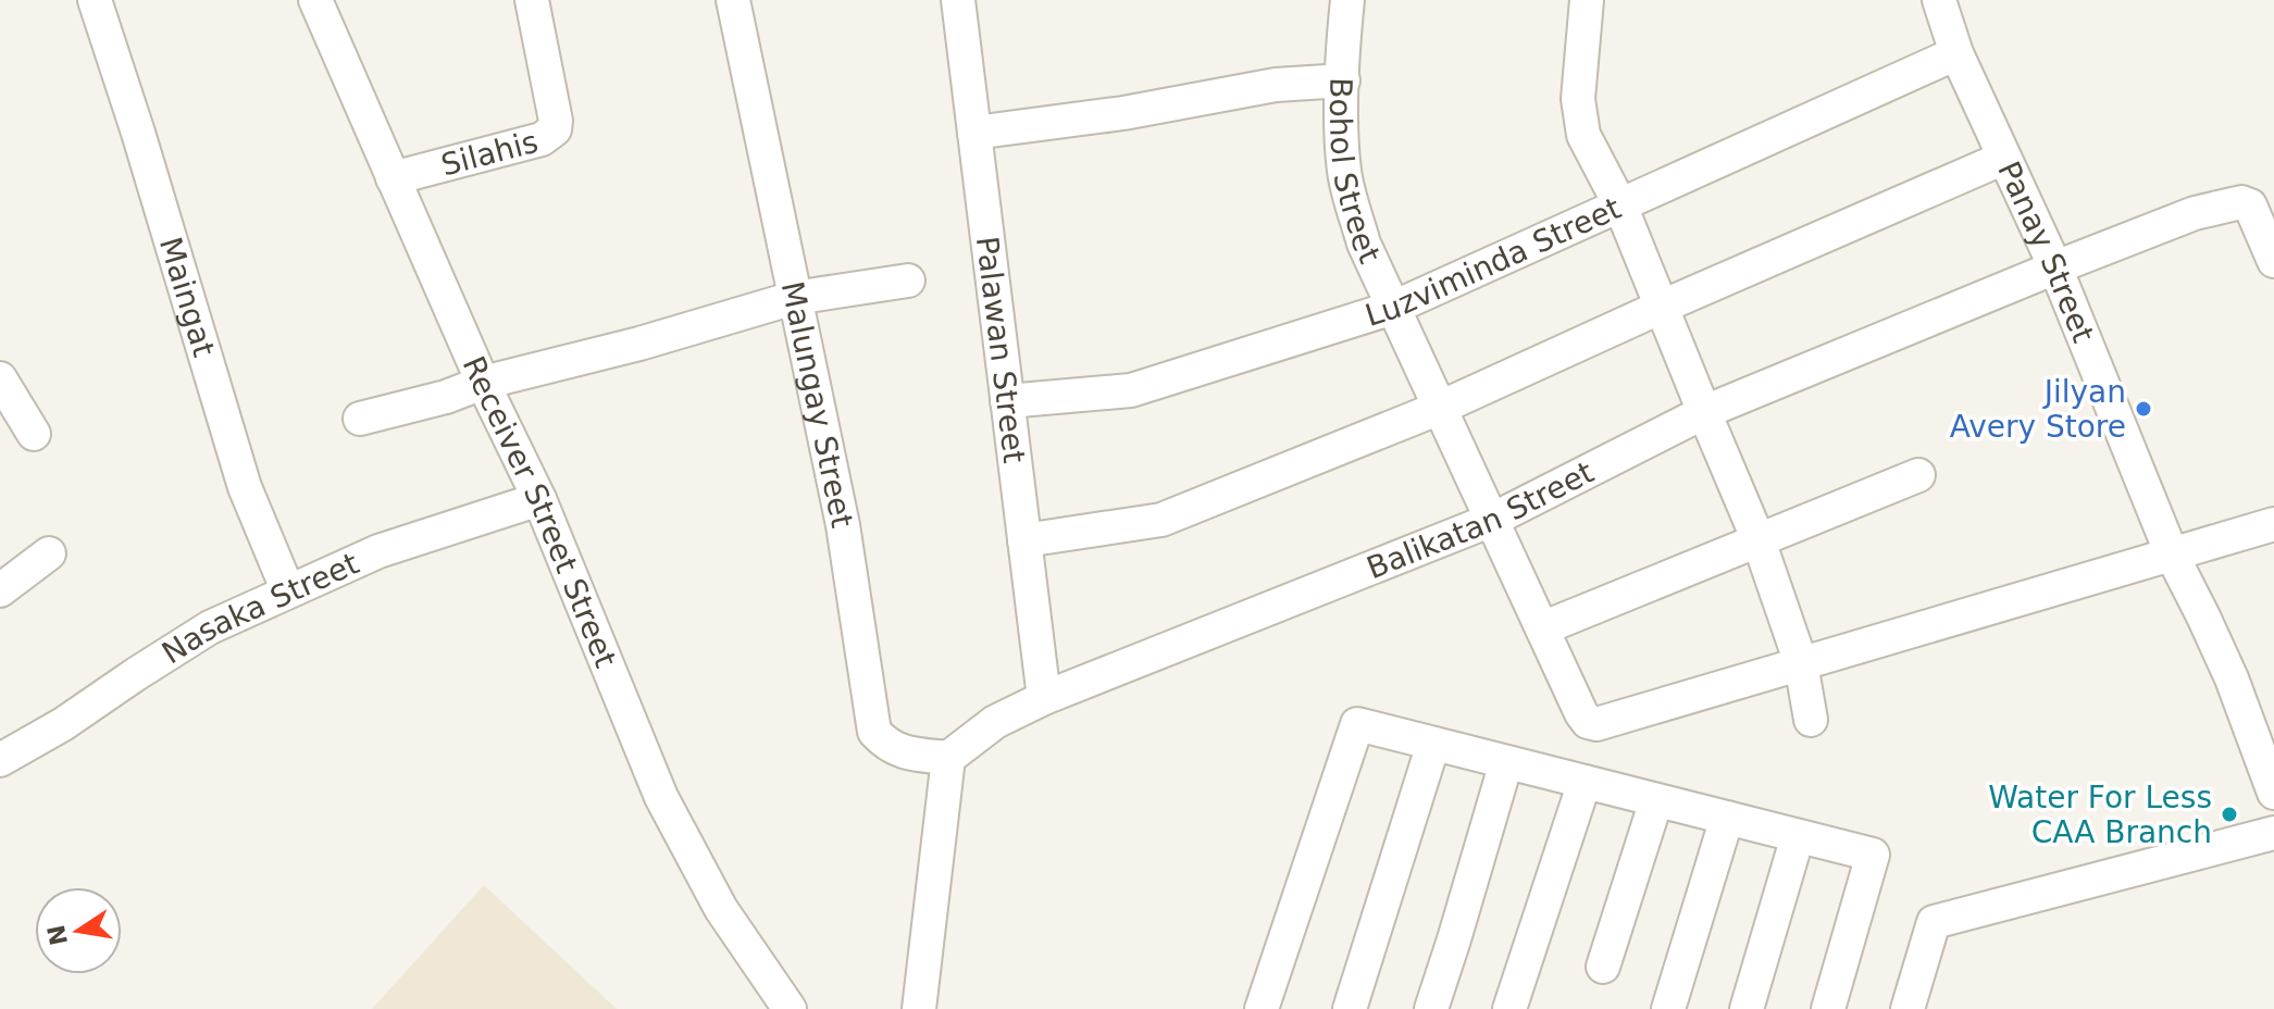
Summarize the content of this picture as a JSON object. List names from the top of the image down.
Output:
{
  "streets": {
    "street": [
      "Silahis",
      "Bohol Street",
      "Panay Street",
      "Luzviminda Street",
      "Maingat",
      "Palawan Street",
      "Malungay Street",
      "Receiver Street Street",
      "Balikatan Street",
      "Nasaka Street"
    ]
  },
  "crossings": [
    ["Silahis", "Receiver Street Street"],
    ["Bohol Street", "Luzviminda Street"],
    ["Bohol Street", "Balikatan Street"],
    ["Panay Street", "Luzviminda Street"],
    ["Panay Street", "Balikatan Street"],
    ["Luzviminda Street", "Palawan Street"],
    ["Maingat", "Nasaka Street"],
    ["Palawan Street", "Balikatan Street"],
    ["Malungay Street", "Balikatan Street"],
    ["Receiver Street Street", "Nasaka Street"]
  ],
  "places": ["Jilyan Avery Store", "Water For Less CAA Branch"],
  "north": "left"
}
